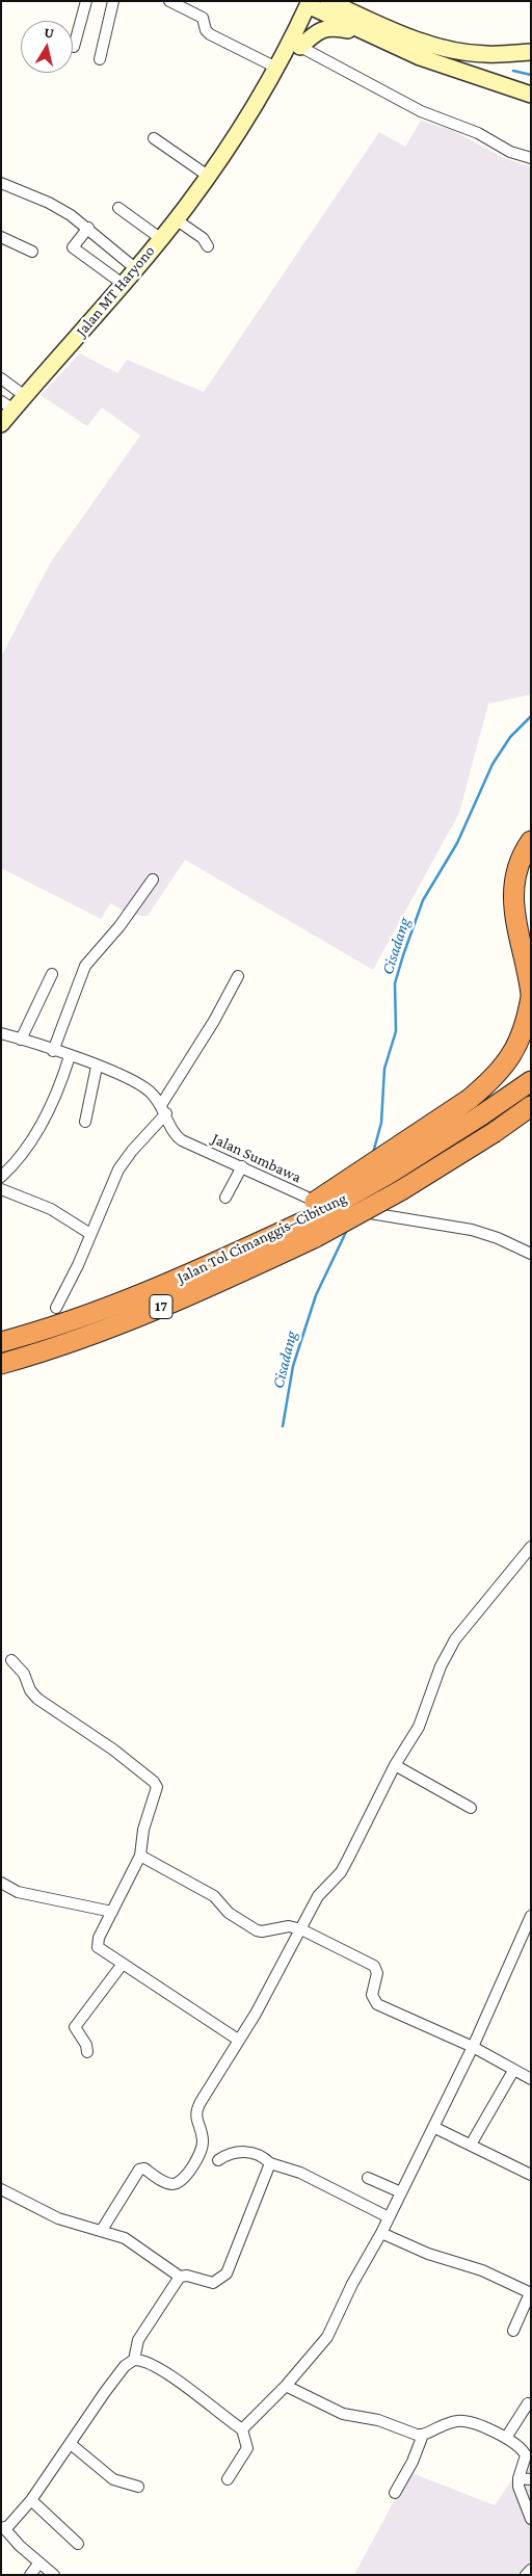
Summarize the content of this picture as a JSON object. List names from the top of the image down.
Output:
{
  "streets": {
    "highway": ["Jalan Tol Cimanggis–Cibitung", "17"],
    "main road": ["Jalan MT Haryono"],
    "street": ["Jalan Sumbawa"]
  },
  "water": ["Cisadang"],
  "north": "top"
}
